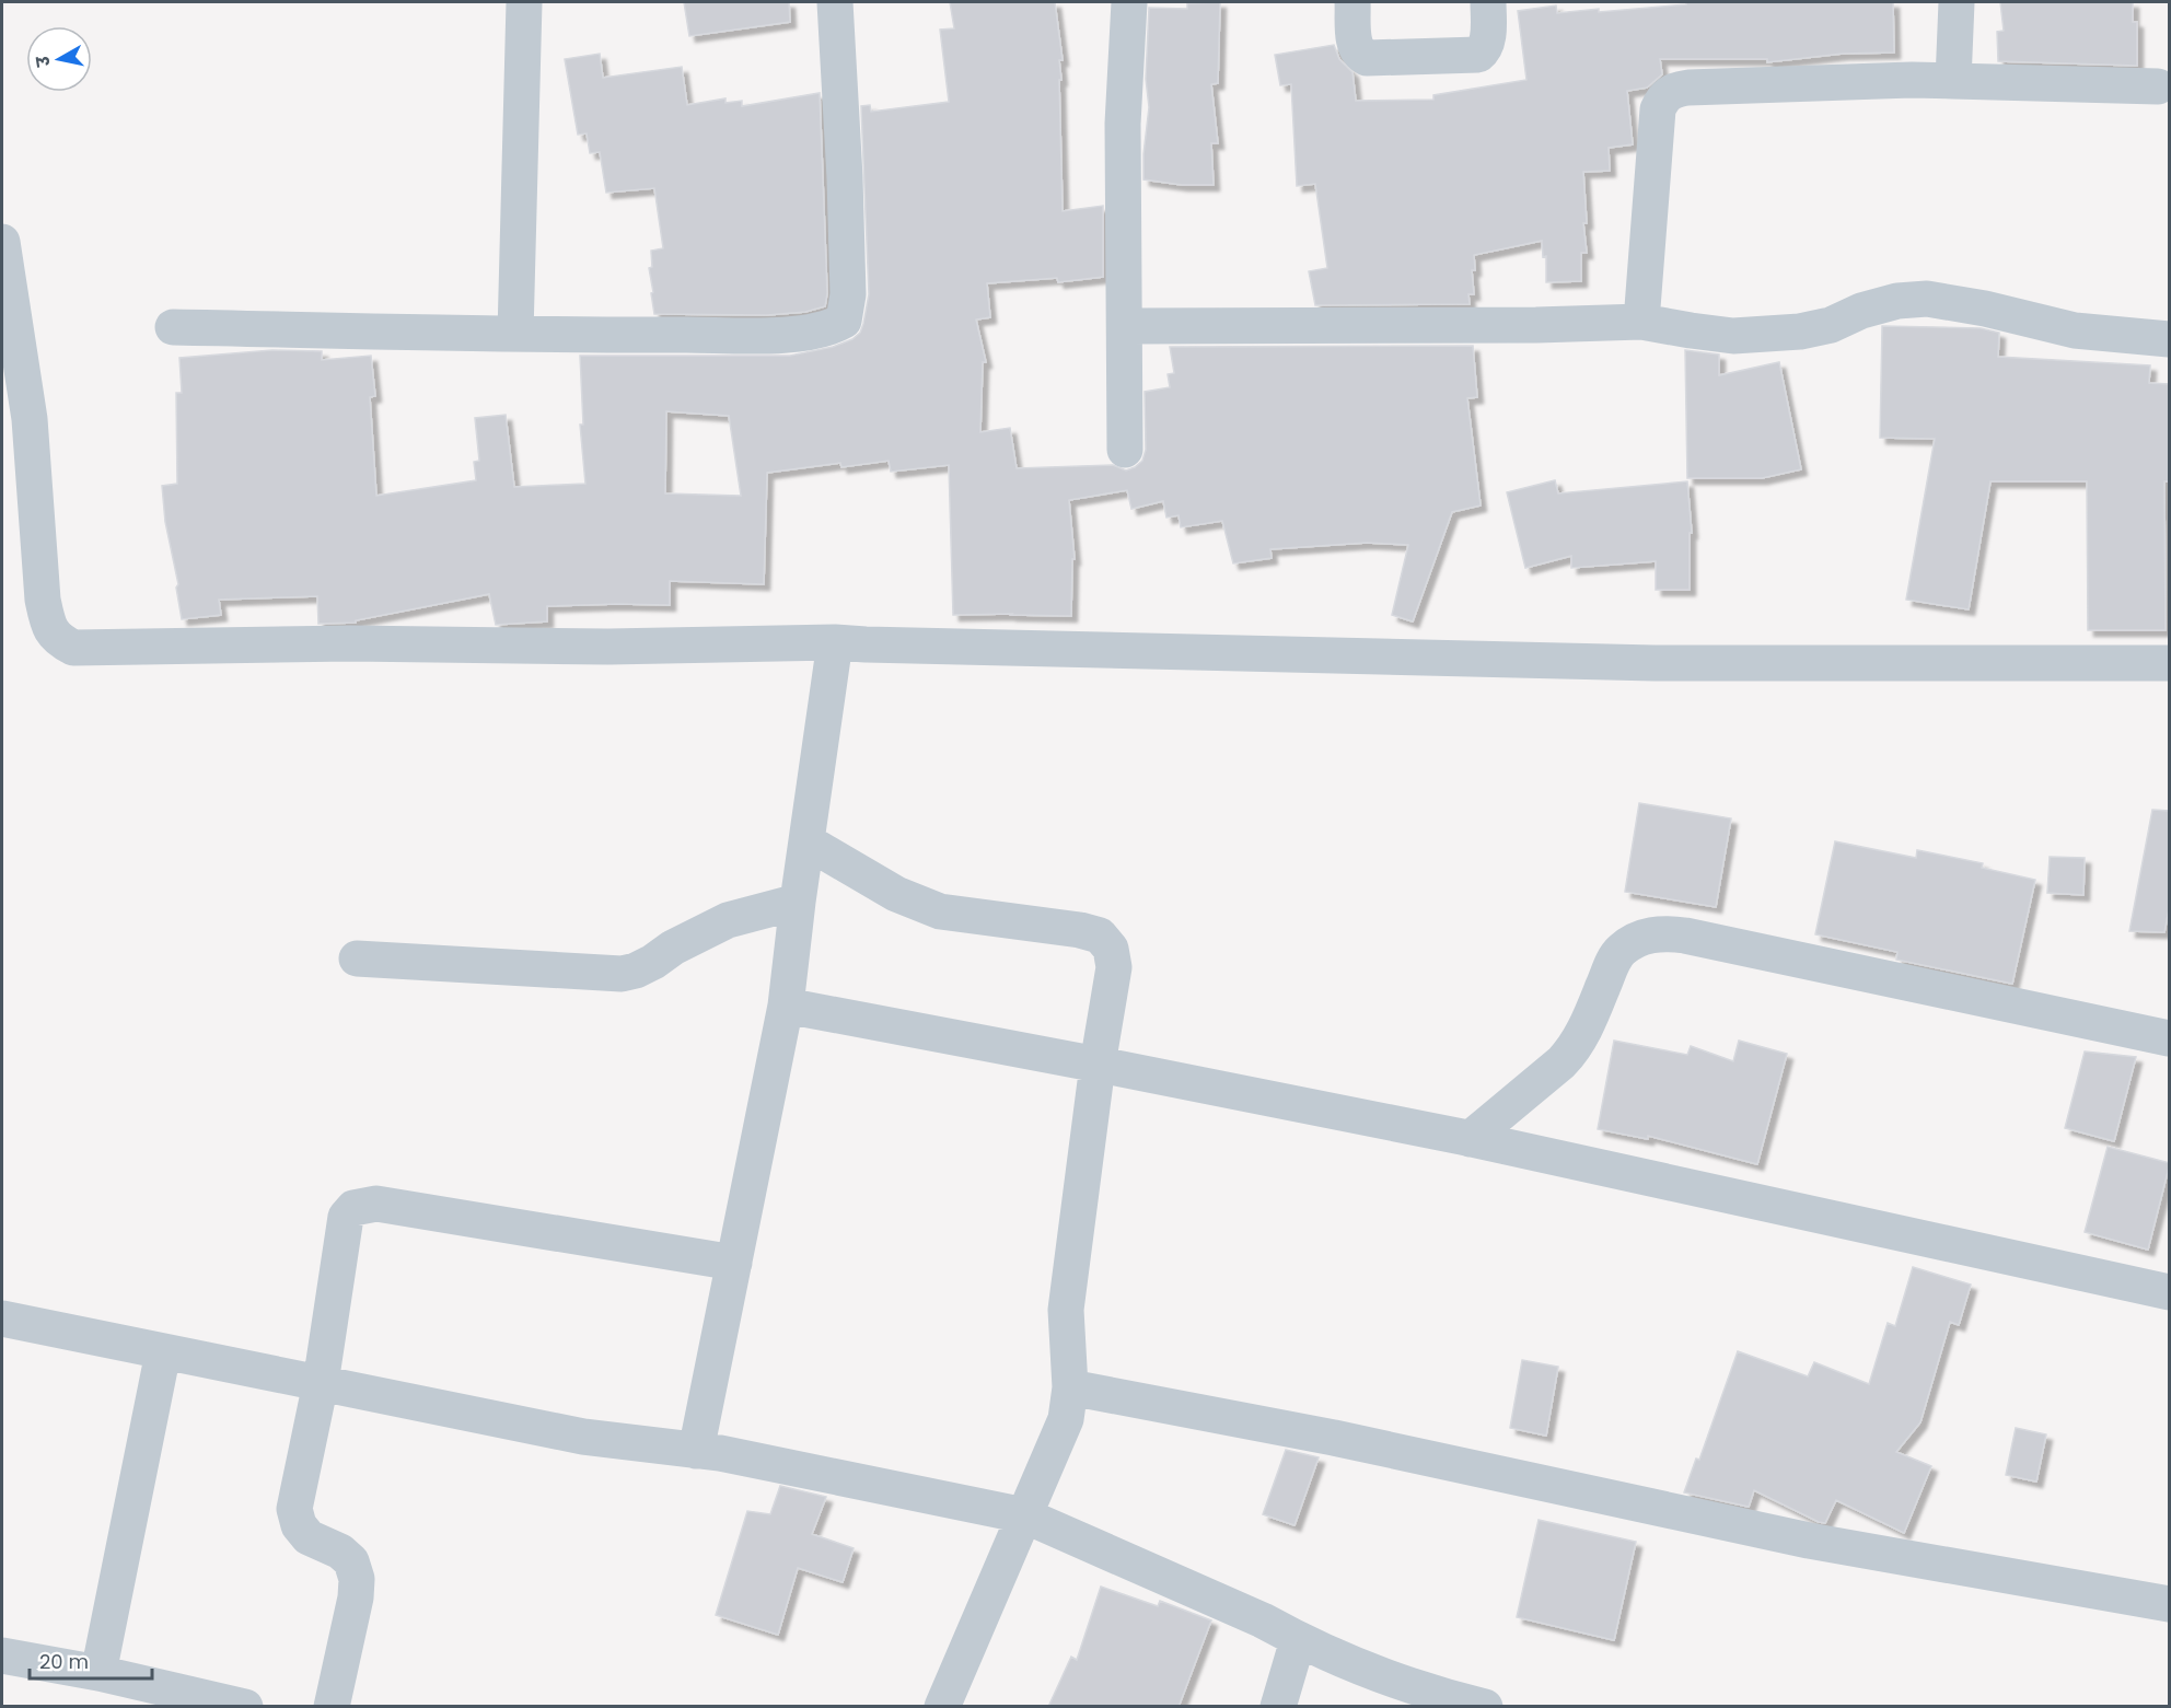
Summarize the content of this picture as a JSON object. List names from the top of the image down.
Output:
{
  "scale_bar": "20 m",
  "north": "left"
}
